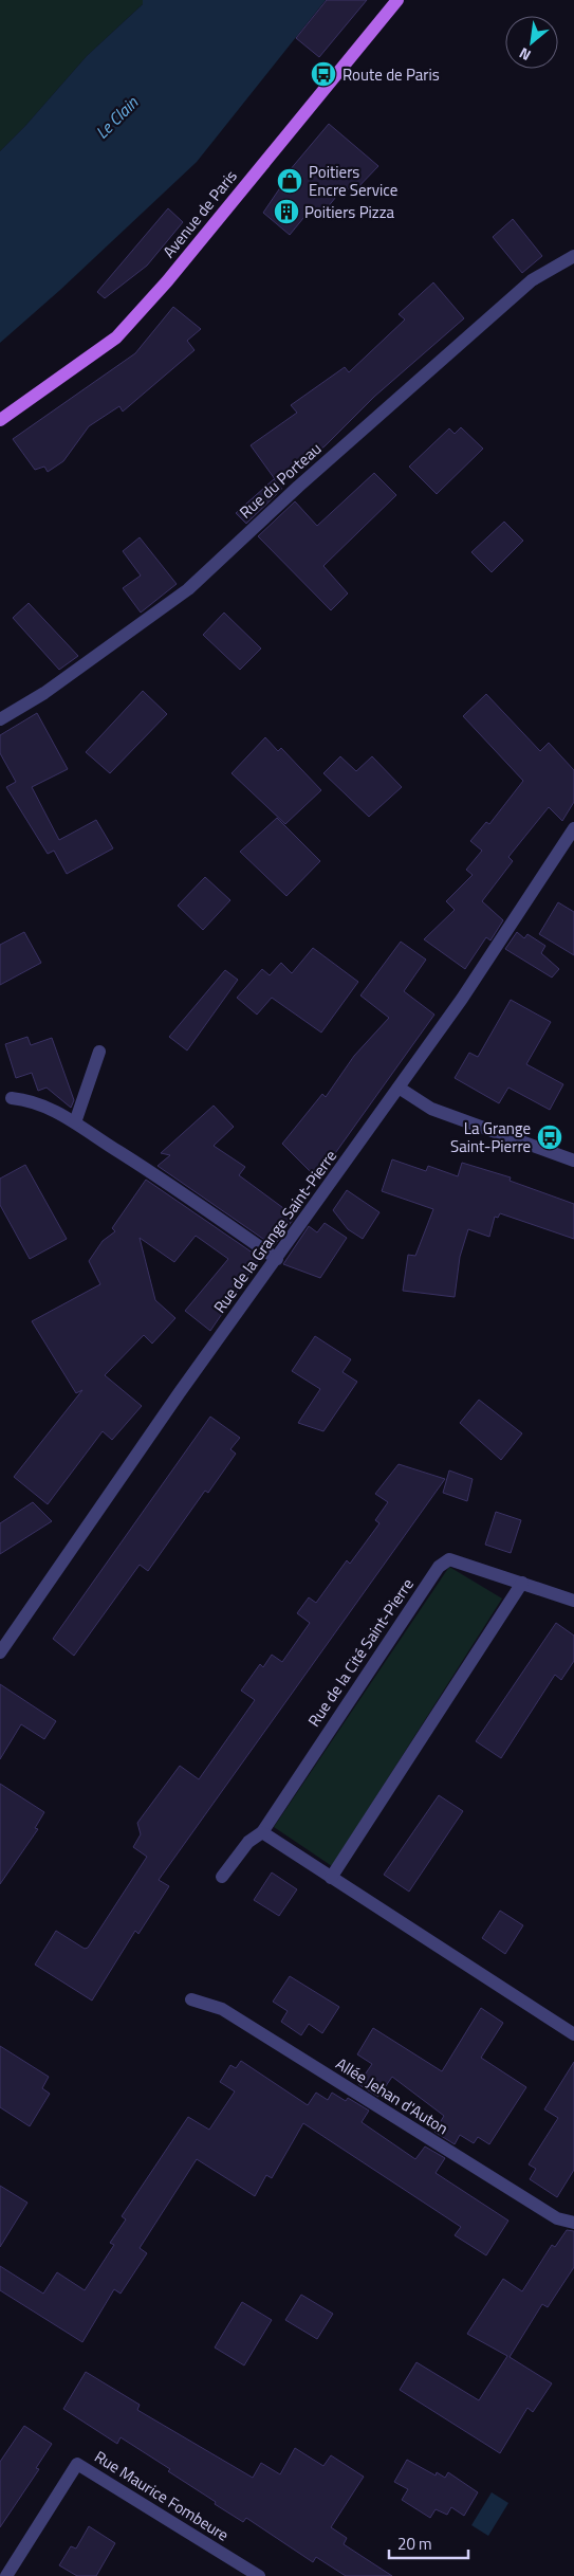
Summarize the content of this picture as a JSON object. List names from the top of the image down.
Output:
{
  "streets": {
    "main road": ["Avenue de Paris"],
    "street": [
      "Rue du Porteau",
      "Rue de la Grange Saint-Pierre",
      "Rue de la Cité Saint-Pierre",
      "Allée Jehan d'Auton",
      "Rue Maurice Fombeure"
    ]
  },
  "water": ["Le Clain"],
  "places": {
    "bus stop": ["Route de Paris", "La Grange Saint-Pierre"],
    "shop": ["Poitiers Encre Service"],
    "building": ["Poitiers Pizza"]
  },
  "scale_bar": "20 m",
  "north": "bottom left"
}
